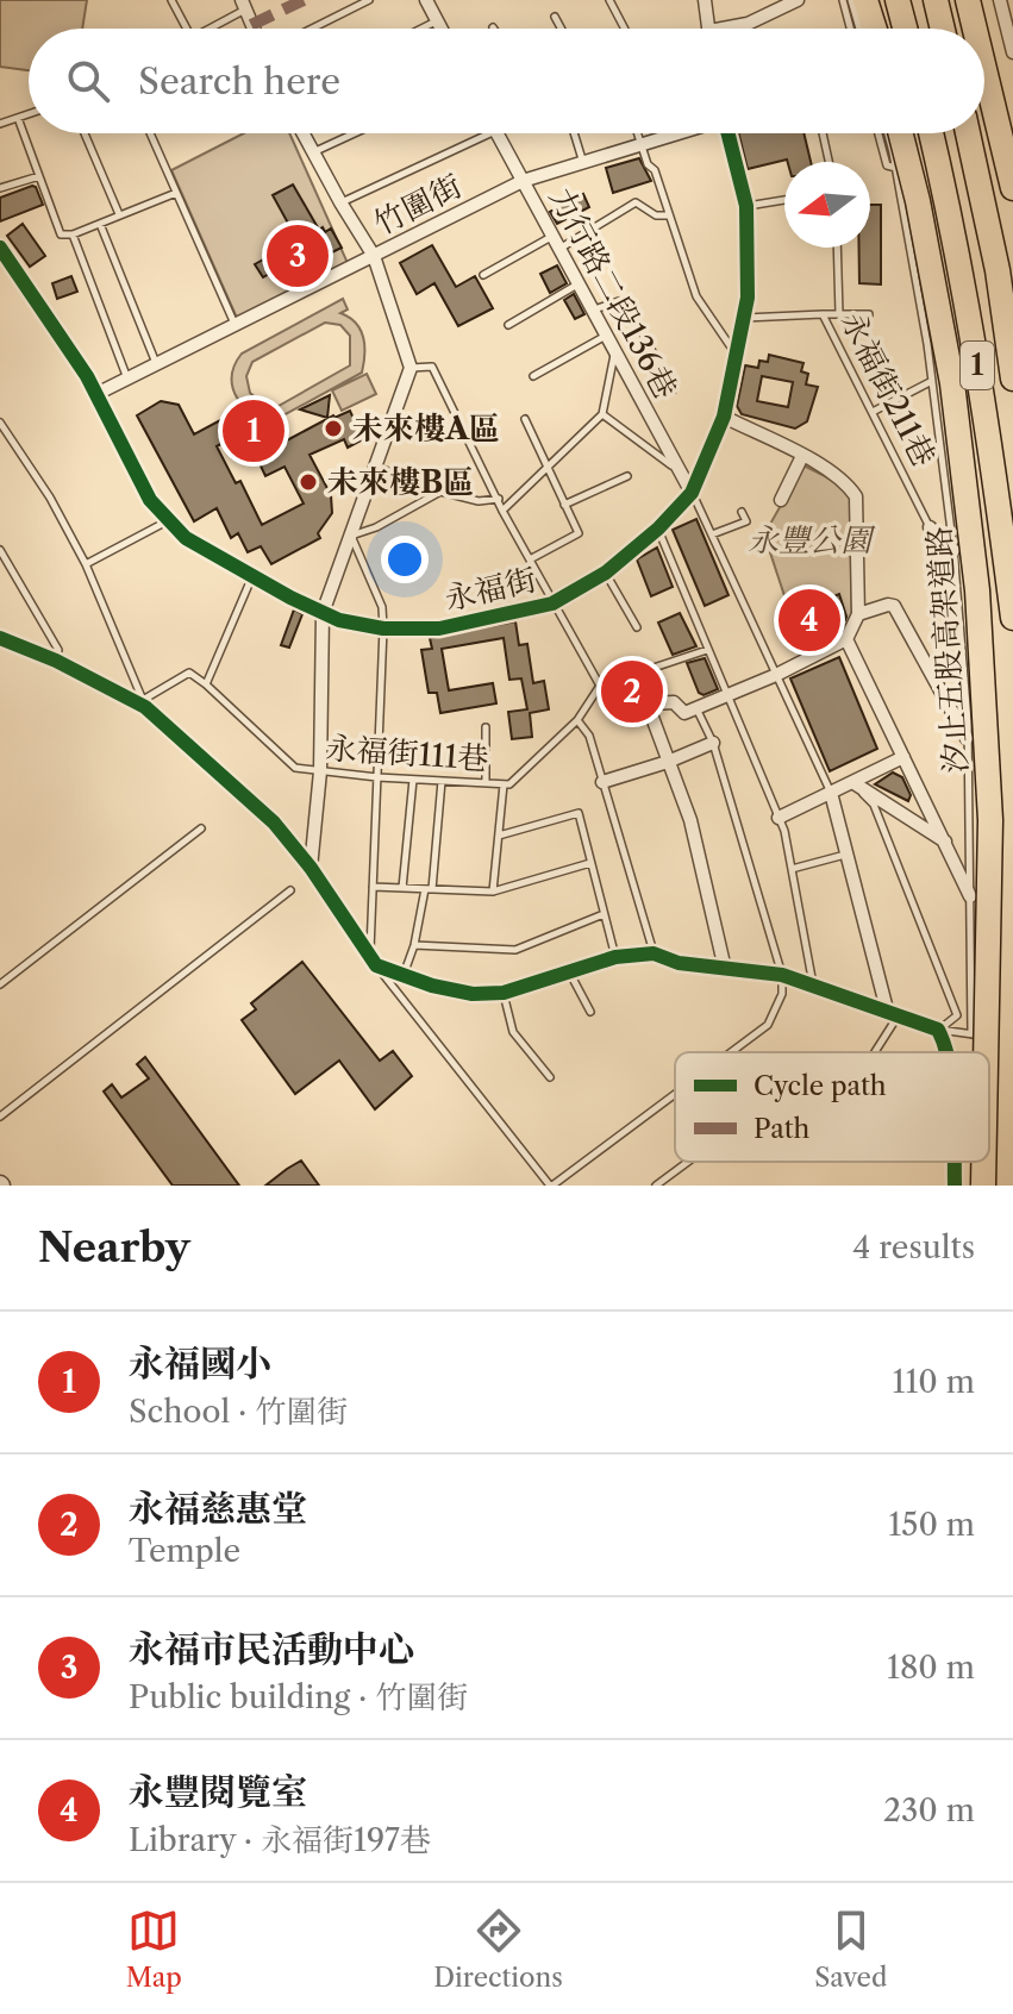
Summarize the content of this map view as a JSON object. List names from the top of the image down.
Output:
{
  "streets": {
    "highway": ["1", "汐止五股高架道路"],
    "street": [
      "竹圍街",
      "力行路二段136巷",
      "永福街211巷",
      "永福街"
    ],
    "lane": ["永福街111巷"]
  },
  "crossings": [
    ["竹圍街", "力行路二段136巷"],
    ["竹圍街", "永福街"],
    ["力行路二段136巷", "永福街"],
    ["永福街211巷", "永福街"]
  ],
  "parks": ["永豐公園"],
  "places": ["未來樓A區", "未來樓B區"],
  "legend": ["Cycle path", "Path"],
  "north": "left",
  "page": {
    "search": "Search here",
    "pins": [
      "3",
      "1",
      "4",
      "2"
    ],
    "heading": ["Nearby", "4 results"],
    "list": [
      {
        "mark": "1",
        "name": "永福國小",
        "note": "School · 竹圍街",
        "value": "110 m"
      },
      {
        "mark": "2",
        "name": "永福慈惠堂",
        "note": "Temple",
        "value": "150 m"
      },
      {
        "mark": "3",
        "name": "永福市民活動中心",
        "note": "Public building · 竹圍街",
        "value": "180 m"
      },
      {
        "mark": "4",
        "name": "永豐閱覽室",
        "note": "Library · 永福街197巷",
        "value": "230 m"
      }
    ],
    "nav": ["Map", "Directions", "Saved"]
  }
}
